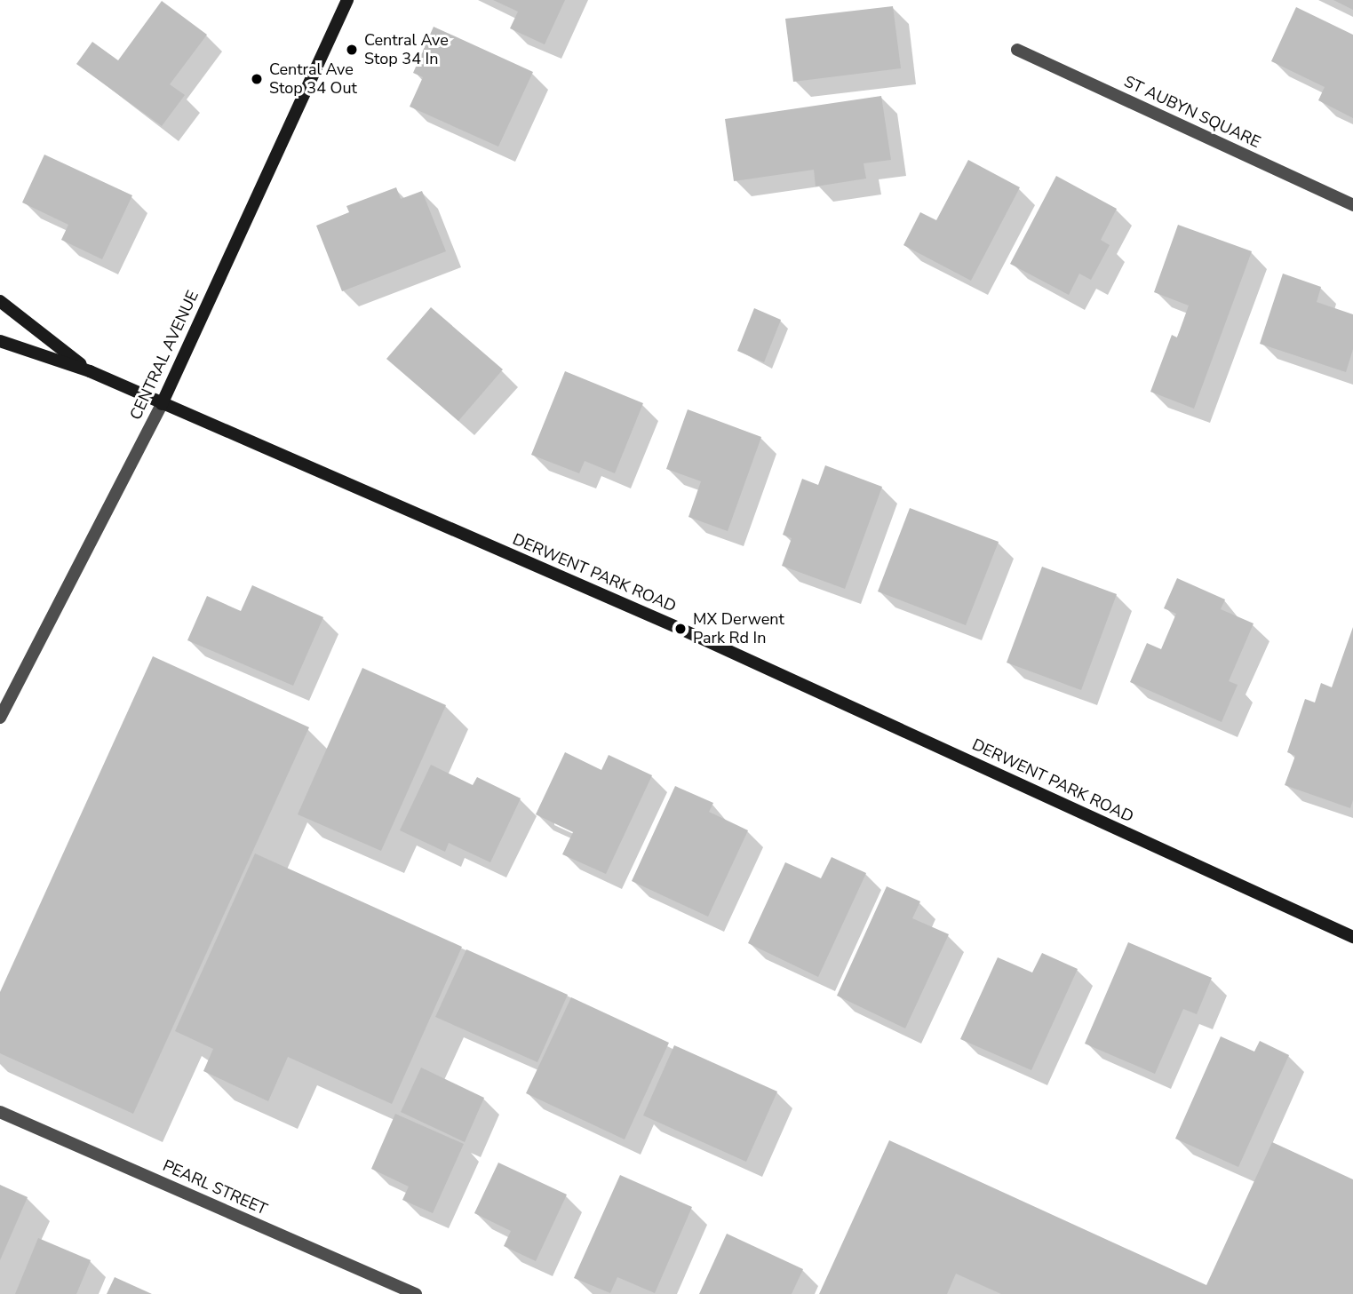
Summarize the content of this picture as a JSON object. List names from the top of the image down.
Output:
{
  "streets": {
    "street": [
      "ST AUBYN SQUARE",
      "CENTRAL AVENUE",
      "DERWENT PARK ROAD",
      "PEARL STREET"
    ]
  },
  "crossings": [
    ["CENTRAL AVENUE", "DERWENT PARK ROAD"]
  ],
  "places": ["Central Ave Stop 34 In", "Central Ave Stop 34 Out", "MX Derwent Park Rd In"]
}
